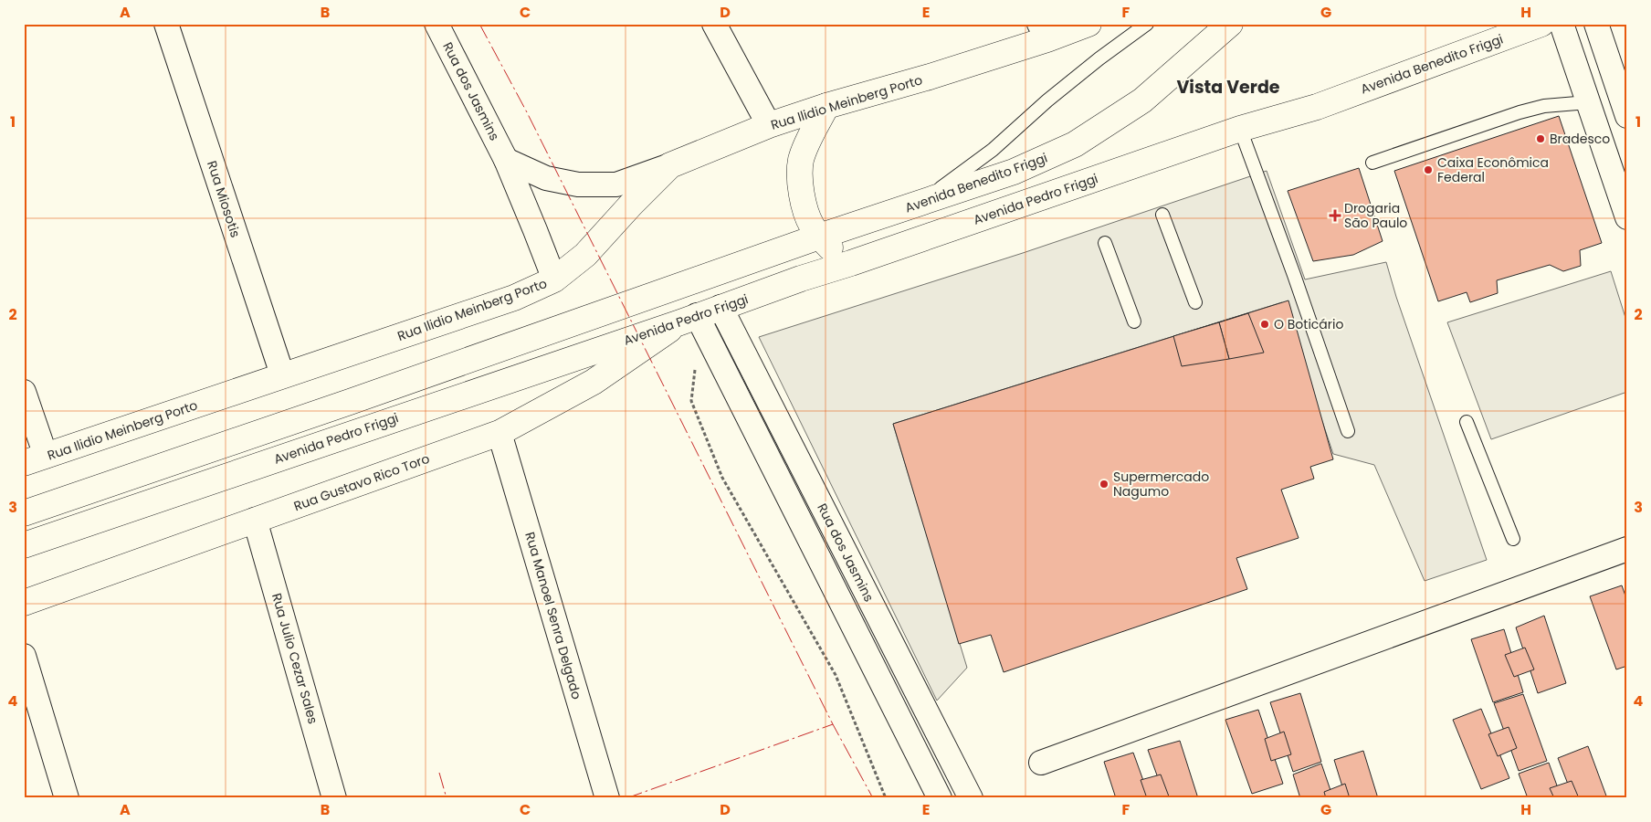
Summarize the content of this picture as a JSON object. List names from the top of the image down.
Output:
{
  "streets": {
    "main road": [
      "Avenida Benedito Friggi",
      "Rua Ilidio Meinberg Porto",
      "Avenida Pedro Friggi",
      "Rua Gustavo Rico Toro"
    ],
    "street": [
      "Rua dos Jasmins",
      "Rua Miosotis",
      "Rua Manoel Senra Delgado",
      "Rua Julio Cezar Sales"
    ]
  },
  "crossings": [
    ["Avenida Benedito Friggi", "Avenida Pedro Friggi"],
    ["Rua dos Jasmins", "Rua Ilidio Meinberg Porto"],
    ["Rua dos Jasmins", "Avenida Pedro Friggi"],
    ["Rua dos Jasmins", "Rua Gustavo Rico Toro"],
    ["Rua Ilidio Meinberg Porto", "Rua Miosotis"],
    ["Avenida Pedro Friggi", "Rua Gustavo Rico Toro"],
    ["Rua Gustavo Rico Toro", "Rua Manoel Senra Delgado"],
    ["Rua Gustavo Rico Toro", "Rua Julio Cezar Sales"]
  ],
  "districts": ["Vista Verde"],
  "places": {
    "other": [
      "Bradesco",
      "Caixa Econômica Federal",
      "O Boticário",
      "Supermercado Nagumo"
    ],
    "health": ["Drogaria São Paulo"]
  },
  "grid": {
    "columns": [
      "A",
      "B",
      "C",
      "D",
      "E",
      "F",
      "G",
      "H"
    ],
    "rows": [
      "1",
      "2",
      "3",
      "4"
    ]
  }
}
